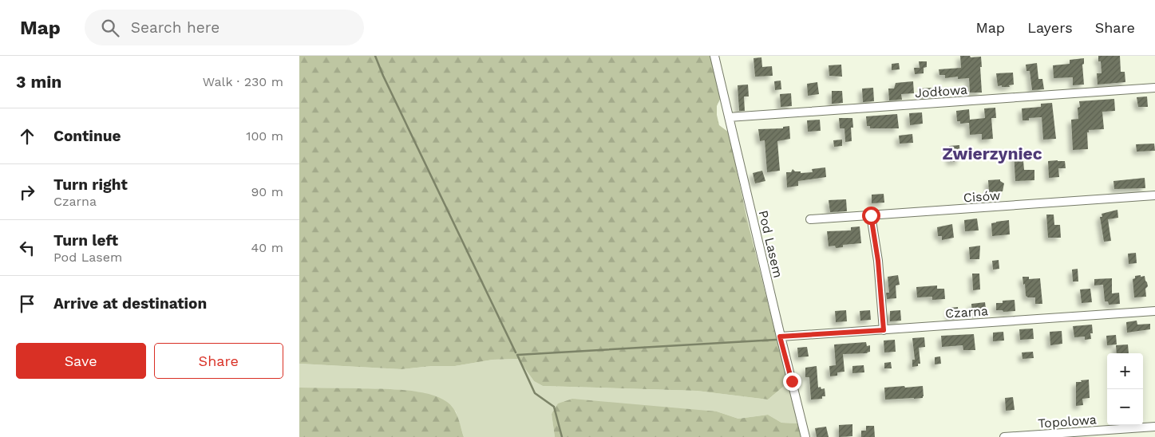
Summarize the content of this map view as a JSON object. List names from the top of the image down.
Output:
{
  "streets": {
    "street": [
      "Jodłowa",
      "Cisów",
      "Pod Lasem",
      "Czarna",
      "Topolowa"
    ]
  },
  "crossings": [
    ["Jodłowa", "Pod Lasem"],
    ["Pod Lasem", "Czarna"]
  ],
  "districts": ["Zwierzyniec"],
  "page": {
    "header": "Map",
    "search": "Search here",
    "nav": ["Map", "Layers", "Share"],
    "heading": ["3 min", "Walk · 230 m"],
    "list": [
      ["Continue", "100 m"],
      ["Turn right", "Czarna", "90 m"],
      ["Turn left", "Pod Lasem", "40 m"],
      "Arrive at destination"
    ],
    "buttons": ["Save", "Share"],
    "map_buttons": ["+", "−"]
  }
}
